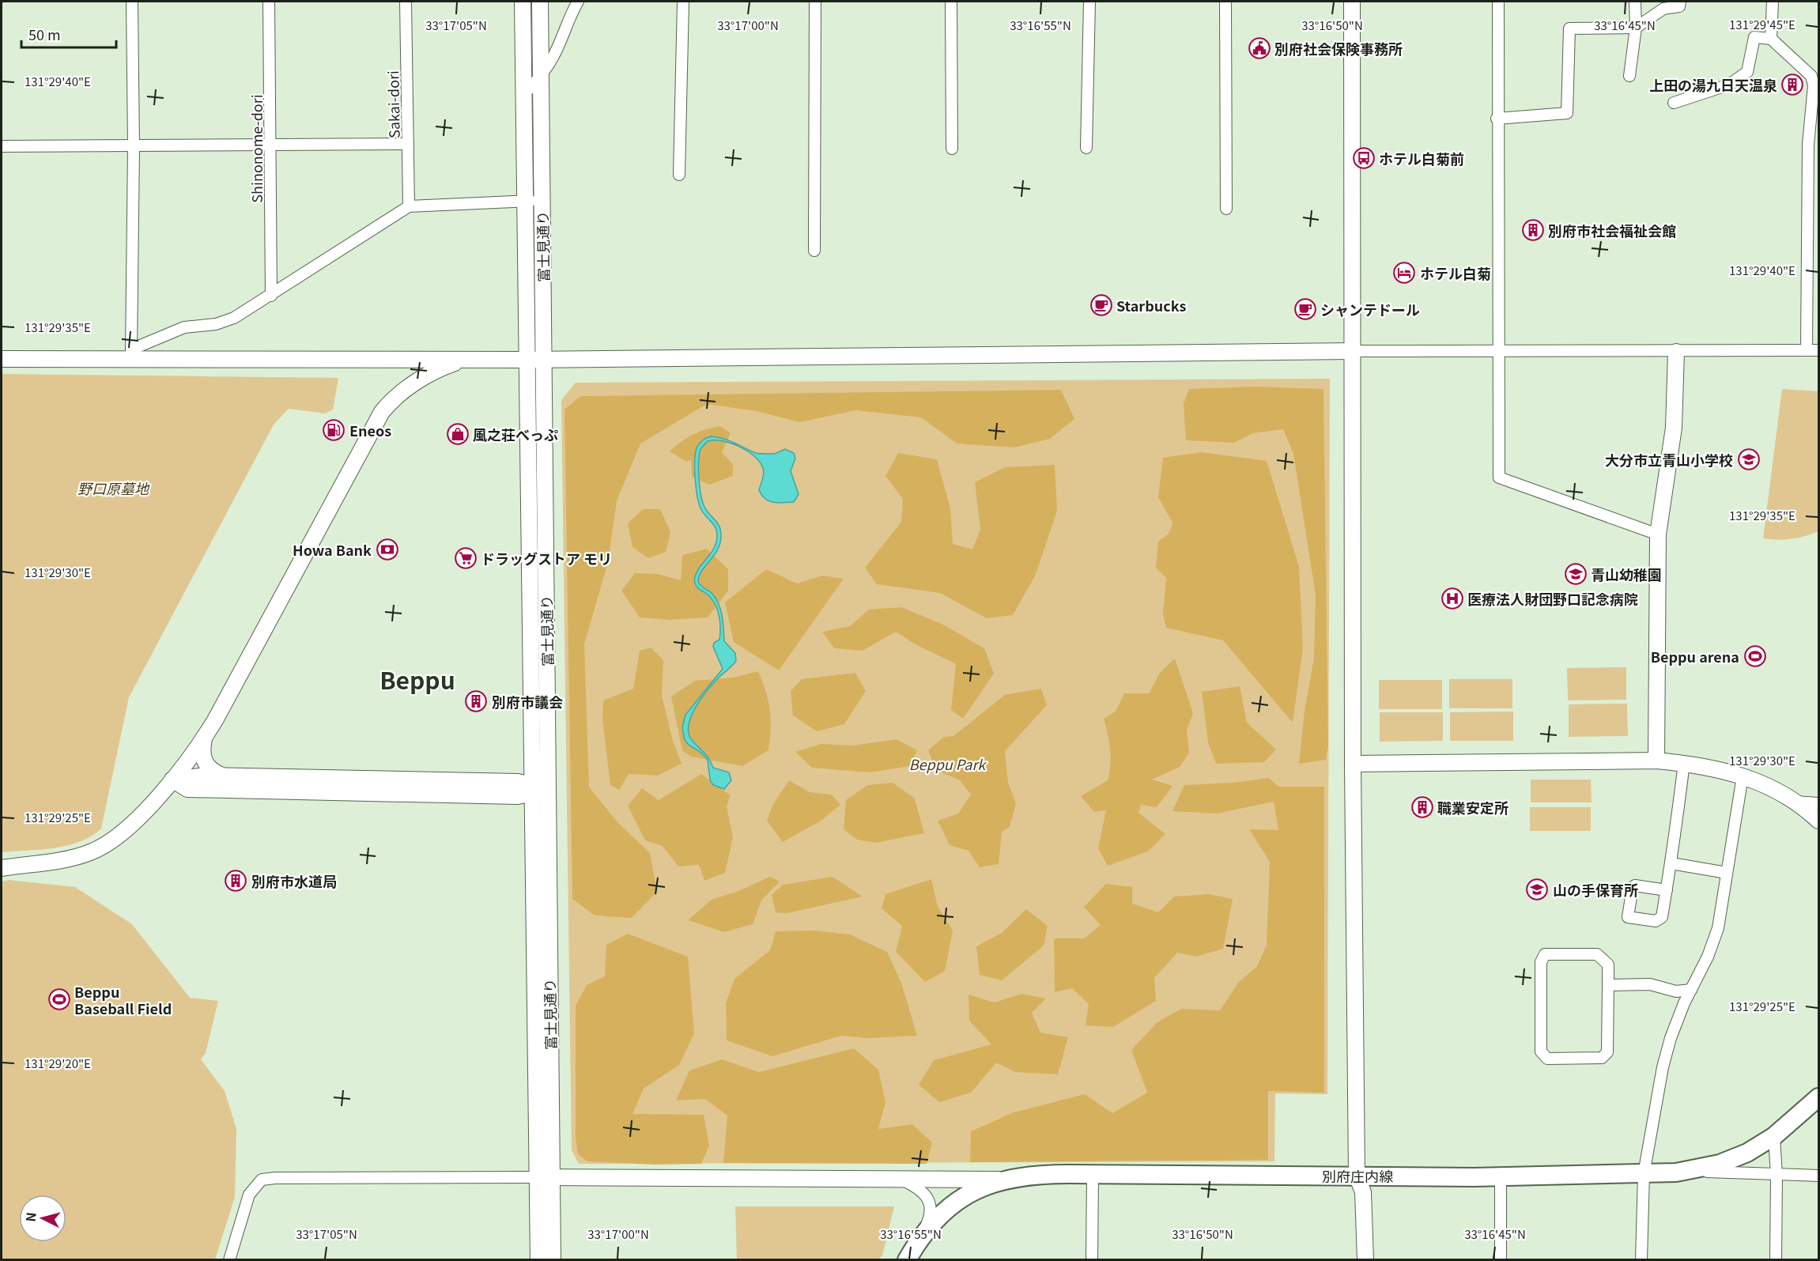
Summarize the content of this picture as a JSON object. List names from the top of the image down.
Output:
{
  "streets": {
    "main road": ["別府庄内線"],
    "street": ["Sakai-dori", "Shinonome-dori", "富士見通り"]
  },
  "districts": ["Beppu"],
  "parks": ["野口原墓地", "Beppu Park"],
  "places": {
    "public building": ["別府社会保険事務所"],
    "building": [
      "上田の湯九日天温泉",
      "別府市社会福祉会館",
      "別府市議会",
      "職業安定所",
      "別府市水道局"
    ],
    "bus stop": ["ホテル白菊前"],
    "hotel": ["ホテル白菊"],
    "cafe": ["Starbucks", "シャンテドール"],
    "fuel station": ["Eneos"],
    "shop": ["風之荘べっぷ"],
    "school or university": ["大分市立青山小学校", "青山幼稚園", "山の手保育所"],
    "bank": ["Howa Bank"],
    "supermarket": ["ドラッグストア モリ"],
    "hospital": ["医療法人財団野口記念病院"],
    "sports": ["Beppu arena", "Beppu Baseball Field"]
  },
  "scale_bar": "50 m",
  "north": "left",
  "coordinates": [
    "131°29'45\"E",
    "33°17'05\"N",
    "33°17'00\"N",
    "33°16'55\"N",
    "33°16'50\"N",
    "33°16'45\"N",
    "131°29'40\"E",
    "131°29'35\"E",
    "131°29'30\"E",
    "131°29'25\"E",
    "131°29'20\"E"
  ]
}
